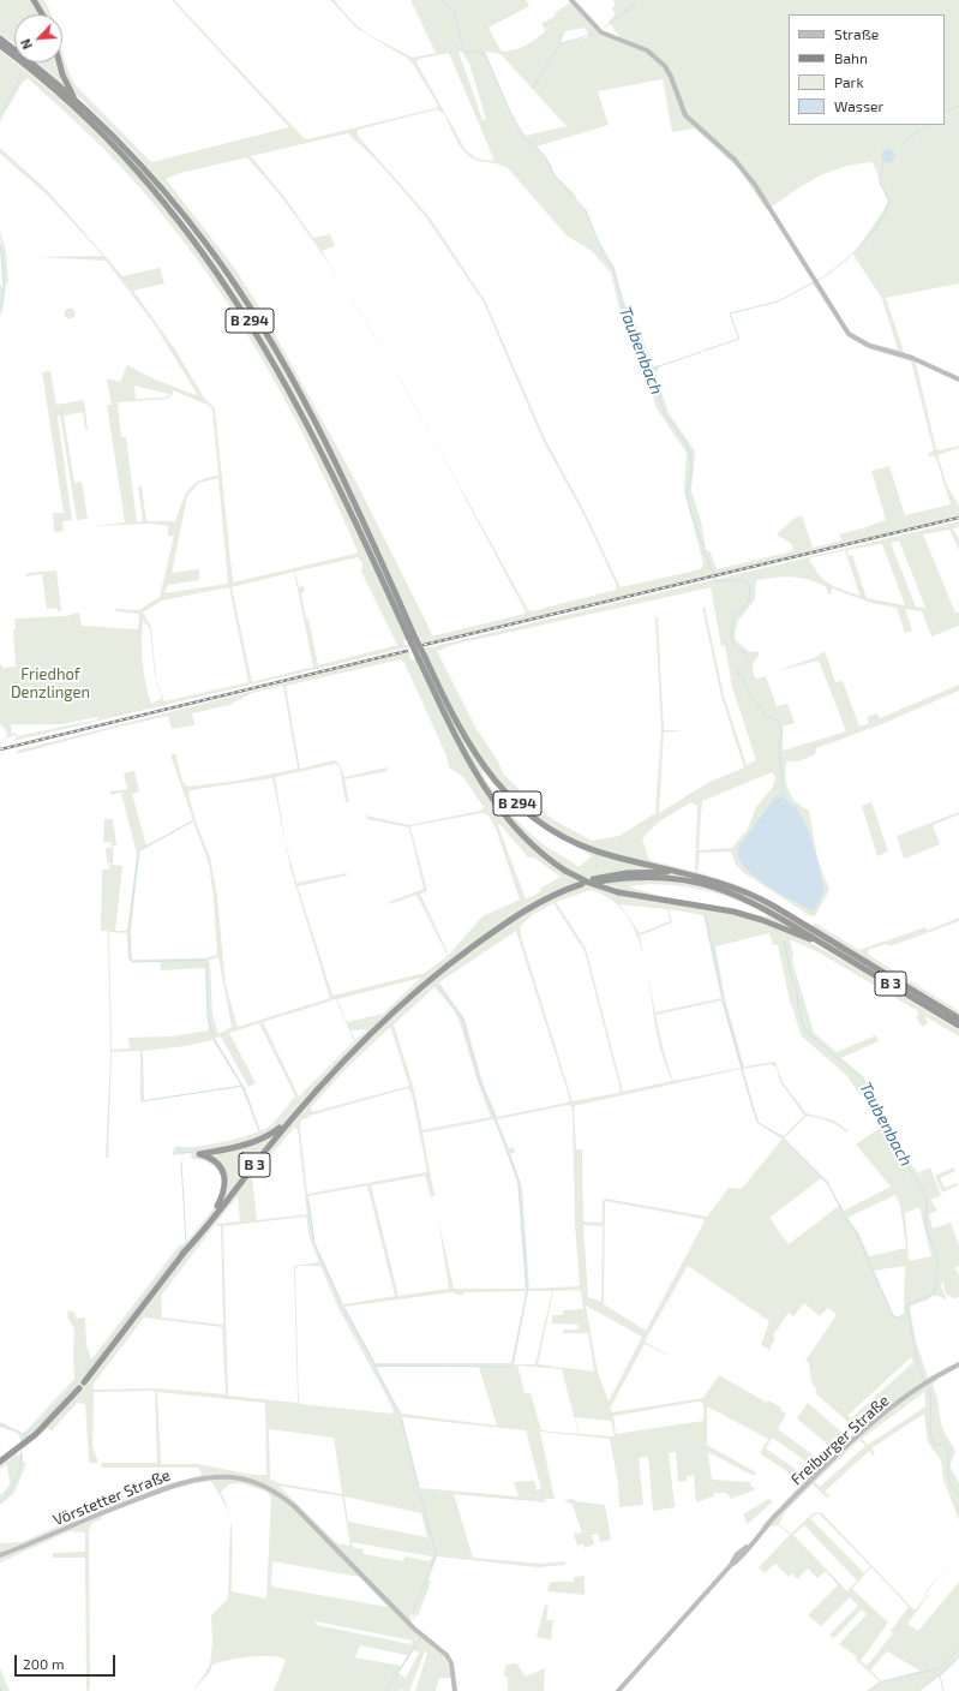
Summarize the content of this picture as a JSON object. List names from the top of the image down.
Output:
{
  "streets": {
    "highway": ["B 294", "B 3"],
    "street": ["Freiburger Straße", "Vörstetter Straße"]
  },
  "crossings": [
    ["B 294", "B 3"]
  ],
  "water": ["Taubenbach"],
  "parks": ["Friedhof Denzlingen"],
  "legend": [
    "Straße",
    "Bahn",
    "Park",
    "Wasser"
  ],
  "scale_bar": "200 m",
  "north": "bottom left"
}
